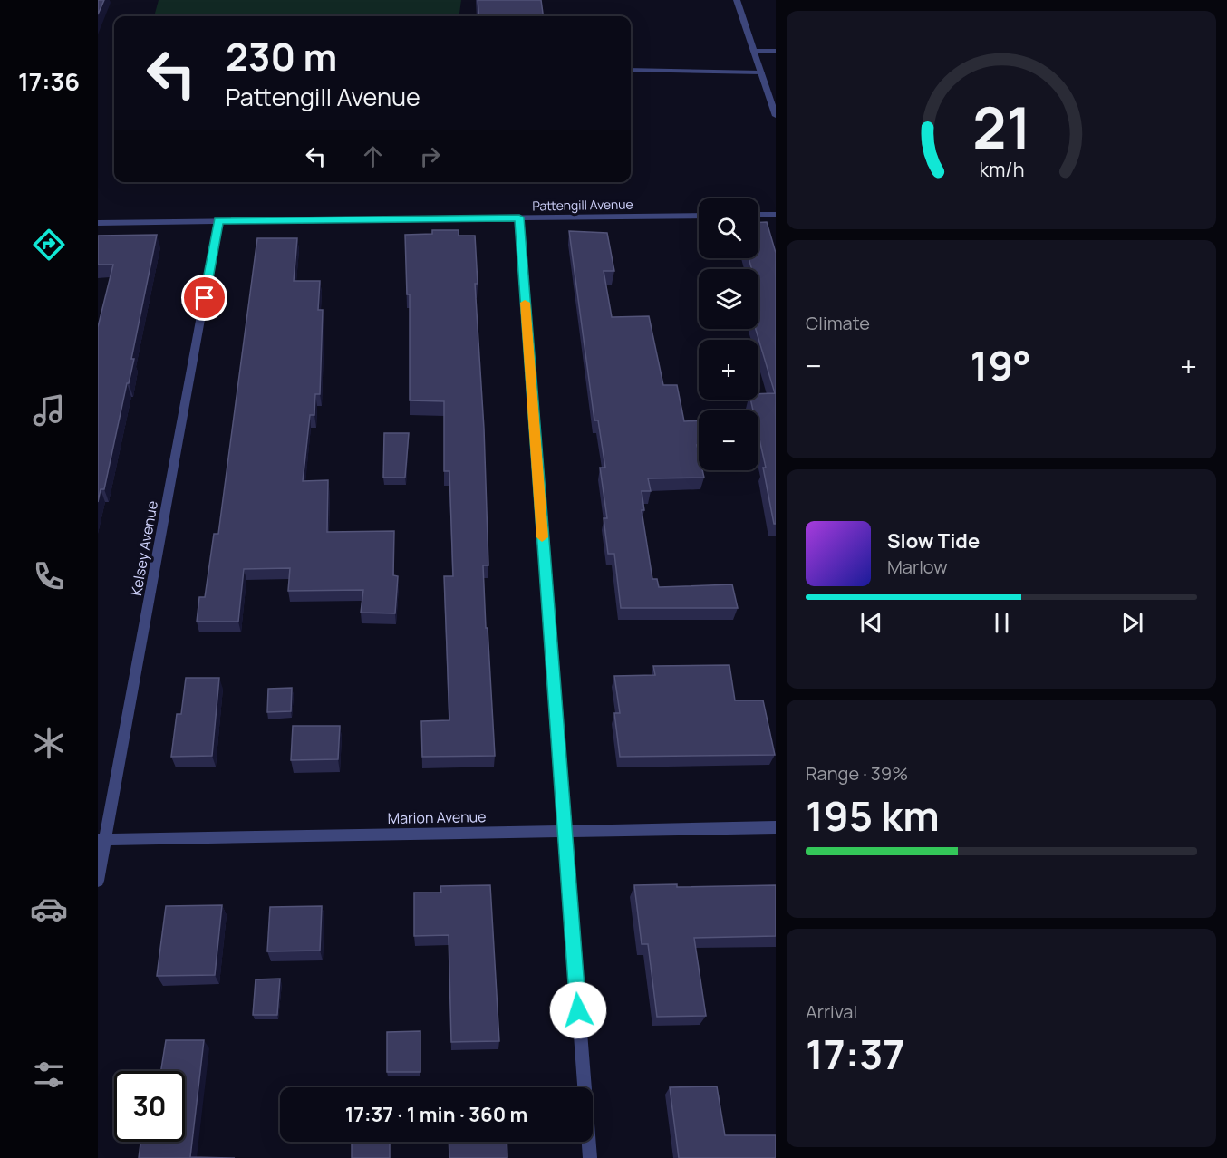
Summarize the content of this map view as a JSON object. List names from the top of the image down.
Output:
{
  "streets": {
    "street": ["Pattengill Avenue", "Kelsey Avenue", "Marion Avenue"]
  },
  "crossings": [
    ["Pattengill Avenue", "Kelsey Avenue"],
    ["Kelsey Avenue", "Marion Avenue"]
  ],
  "page": {
    "tabs": "17:36",
    "turn": ["230 m", "Pattengill Avenue"],
    "map_buttons": ["+", "−"],
    "tile": [
      "Climate",
      ["Range · 39%", "195 km"],
      ["Arrival", "17:37"]
    ],
    "heat": ["−", "19°", "+"],
    "song": ["Slow Tide", "Marlow"],
    "limit": "30",
    "trip": "17:37 · 1 min · 360 m",
    "gauge": ["21", "km/h"]
  }
}
